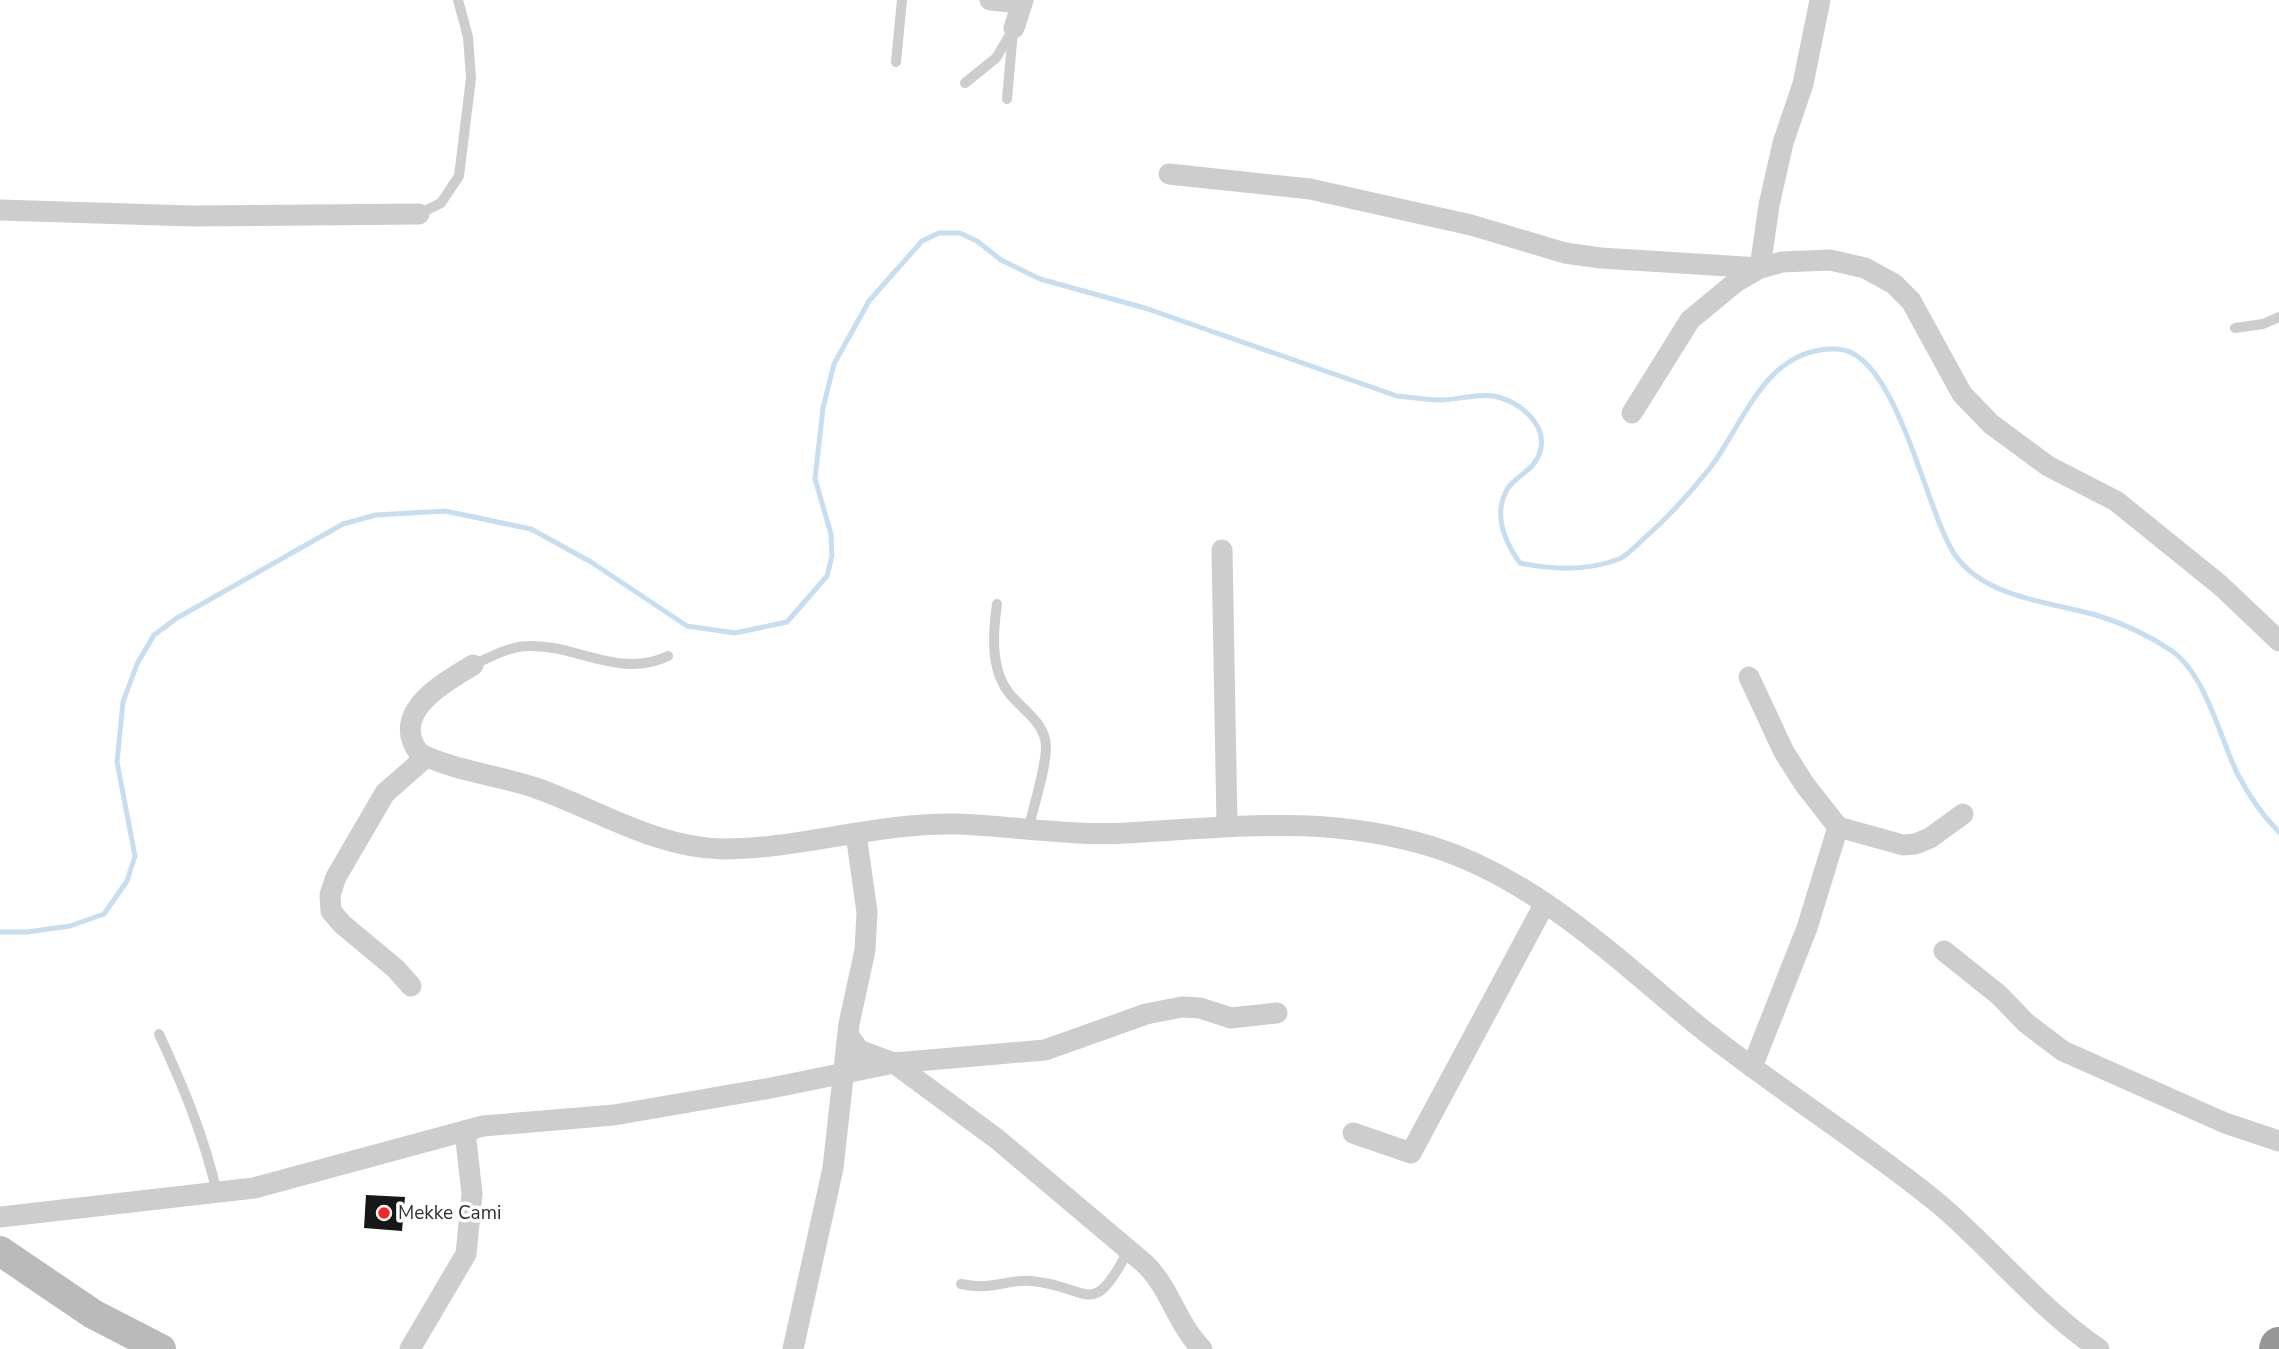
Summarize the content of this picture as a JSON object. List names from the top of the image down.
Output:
{
  "places": ["Mekke Cami"]
}
